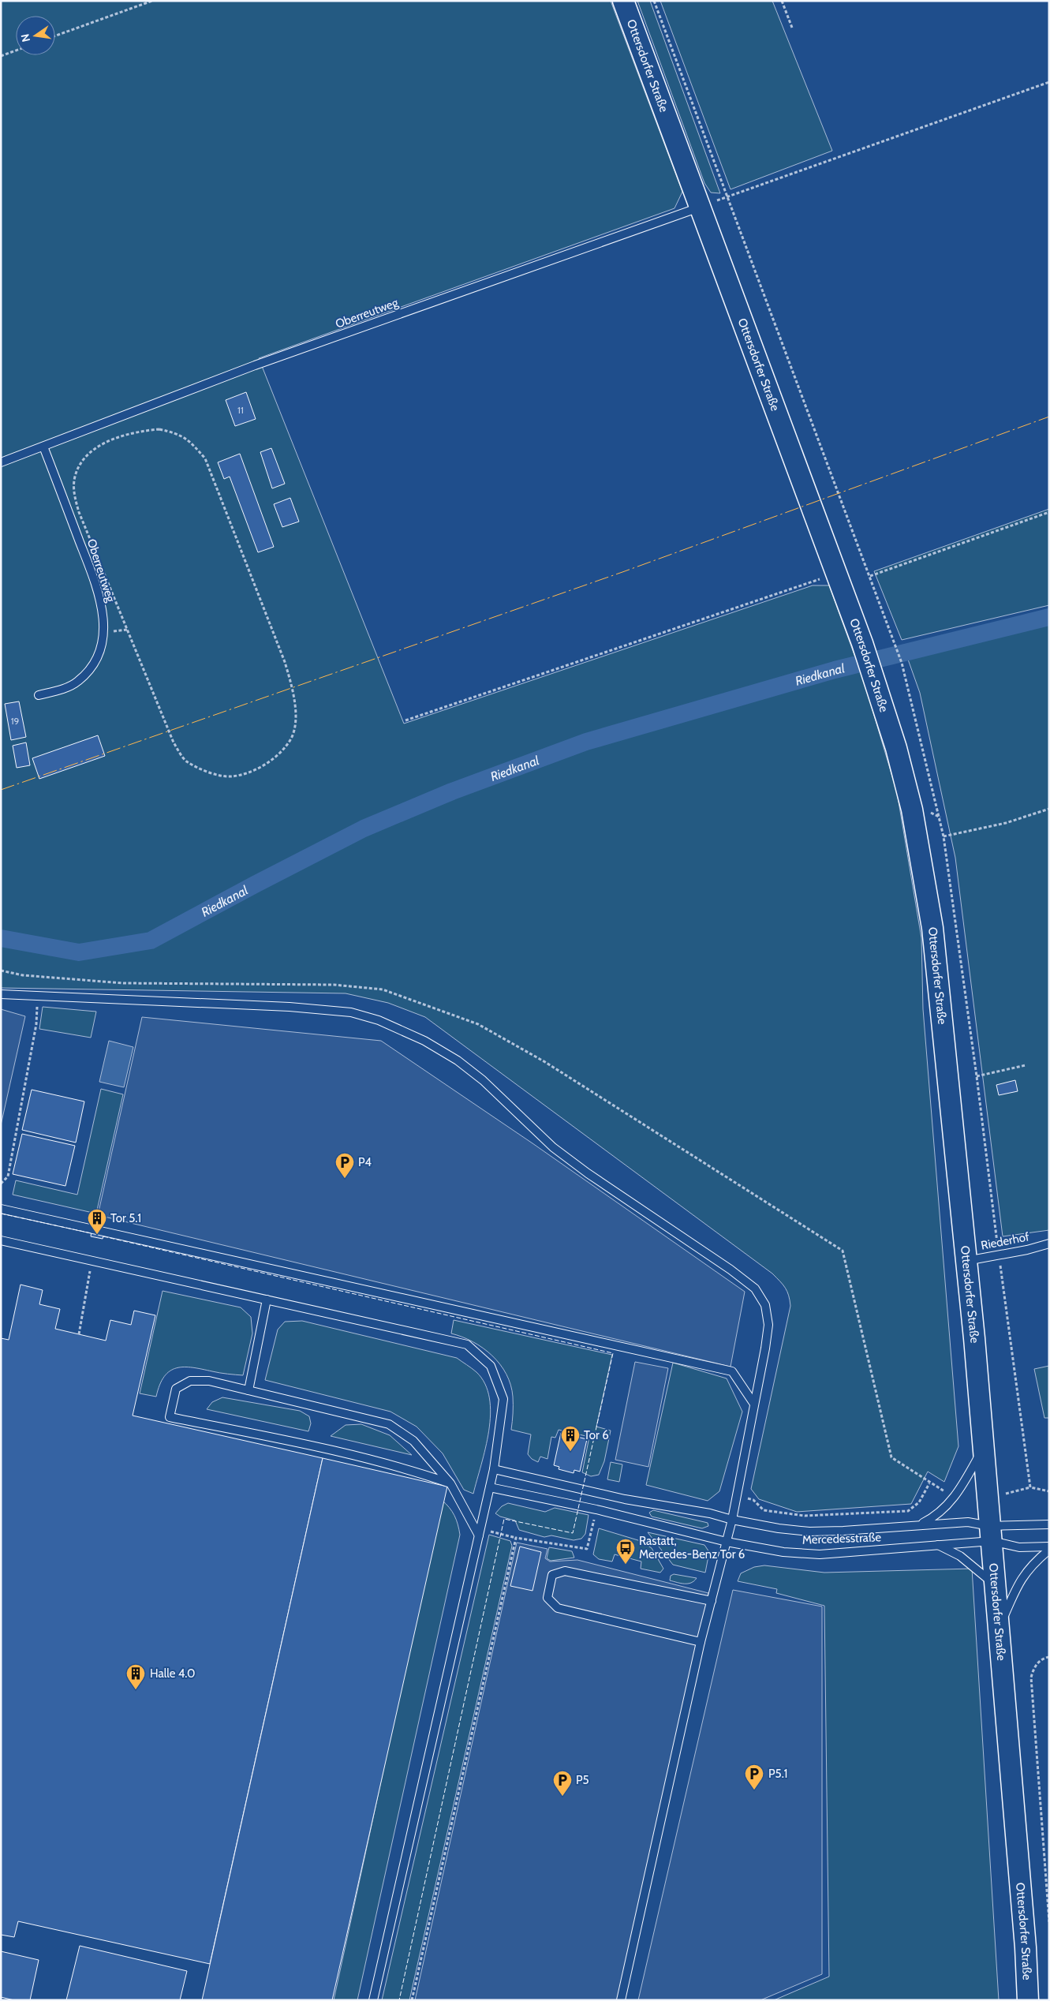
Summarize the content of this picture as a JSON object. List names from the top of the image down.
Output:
{
  "streets": {
    "street": ["Ottersdorfer Straße"],
    "lane": ["Oberreutweg", "Riederhof", "Mercedesstraße"]
  },
  "crossings": [
    ["Ottersdorfer Straße", "Oberreutweg"],
    ["Ottersdorfer Straße", "Riederhof"],
    ["Ottersdorfer Straße", "Mercedesstraße"]
  ],
  "water": ["Riedkanal"],
  "places": {
    "parking": ["P4", "P5.1", "P5"],
    "building": ["Tor 5.1", "Tor 6", "Halle 4.0"],
    "bus stop": ["Rastatt, Mercedes-Benz Tor 6"]
  },
  "house_numbers": ["11", "19"],
  "north": "left"
}
